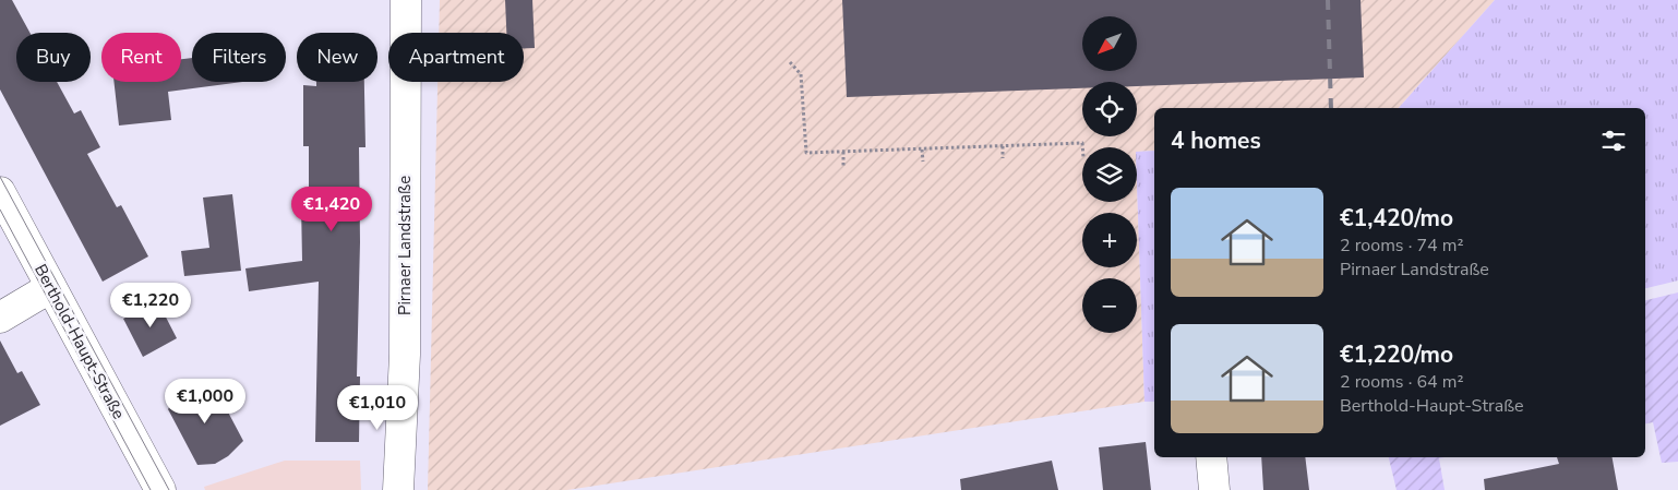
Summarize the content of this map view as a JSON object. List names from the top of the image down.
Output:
{
  "streets": {
    "street": ["Pirnaer Landstraße", "Berthold-Haupt-Straße"]
  },
  "north": "bottom left",
  "page": {
    "map_buttons": ["+", "−"],
    "chip": [
      "Buy",
      "Rent",
      "Filters",
      "New",
      "Apartment"
    ],
    "heading": "4 homes",
    "list": [
      {
        "name": "€1,420/mo",
        "note": "2 rooms · 74 m² · Pirnaer Landstraße"
      },
      {
        "name": "€1,220/mo",
        "note": "2 rooms · 64 m² · Berthold-Haupt-Straße"
      }
    ],
    "price": [
      "€1,420",
      "€1,220",
      "€1,000",
      "€1,010"
    ]
  }
}
